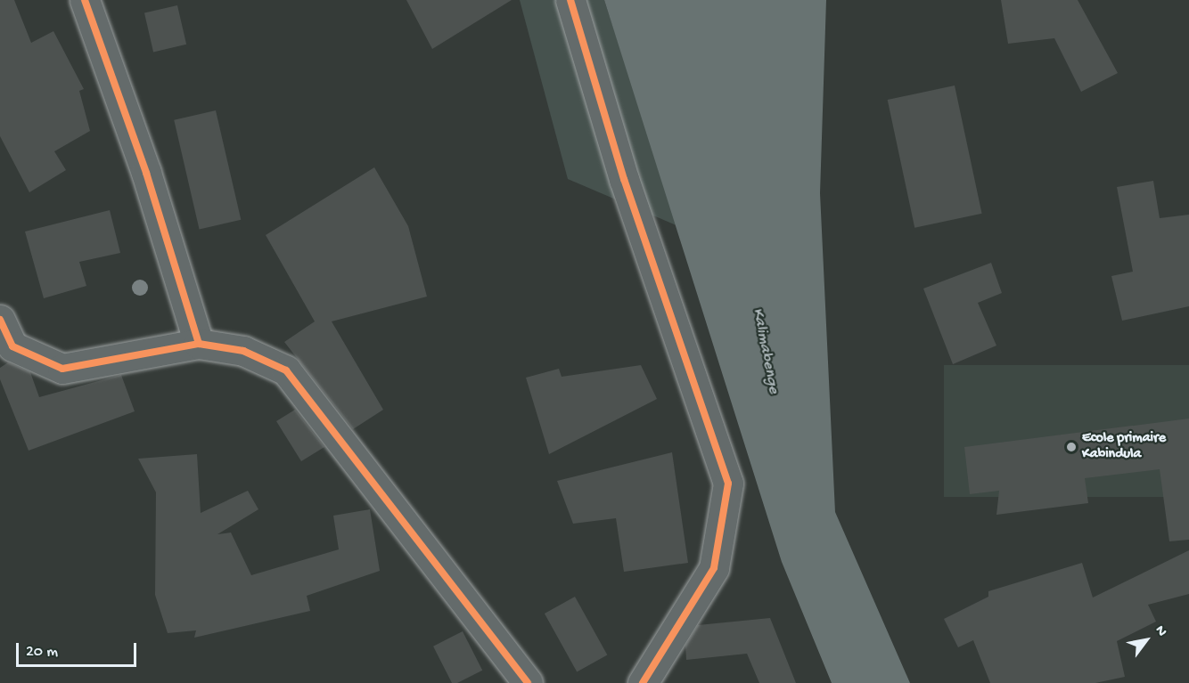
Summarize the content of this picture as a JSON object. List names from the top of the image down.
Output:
{
  "water": ["Kalimabenge"],
  "places": ["Ecole primaire Kabindula"],
  "scale_bar": "20 m",
  "north": "top right"
}
